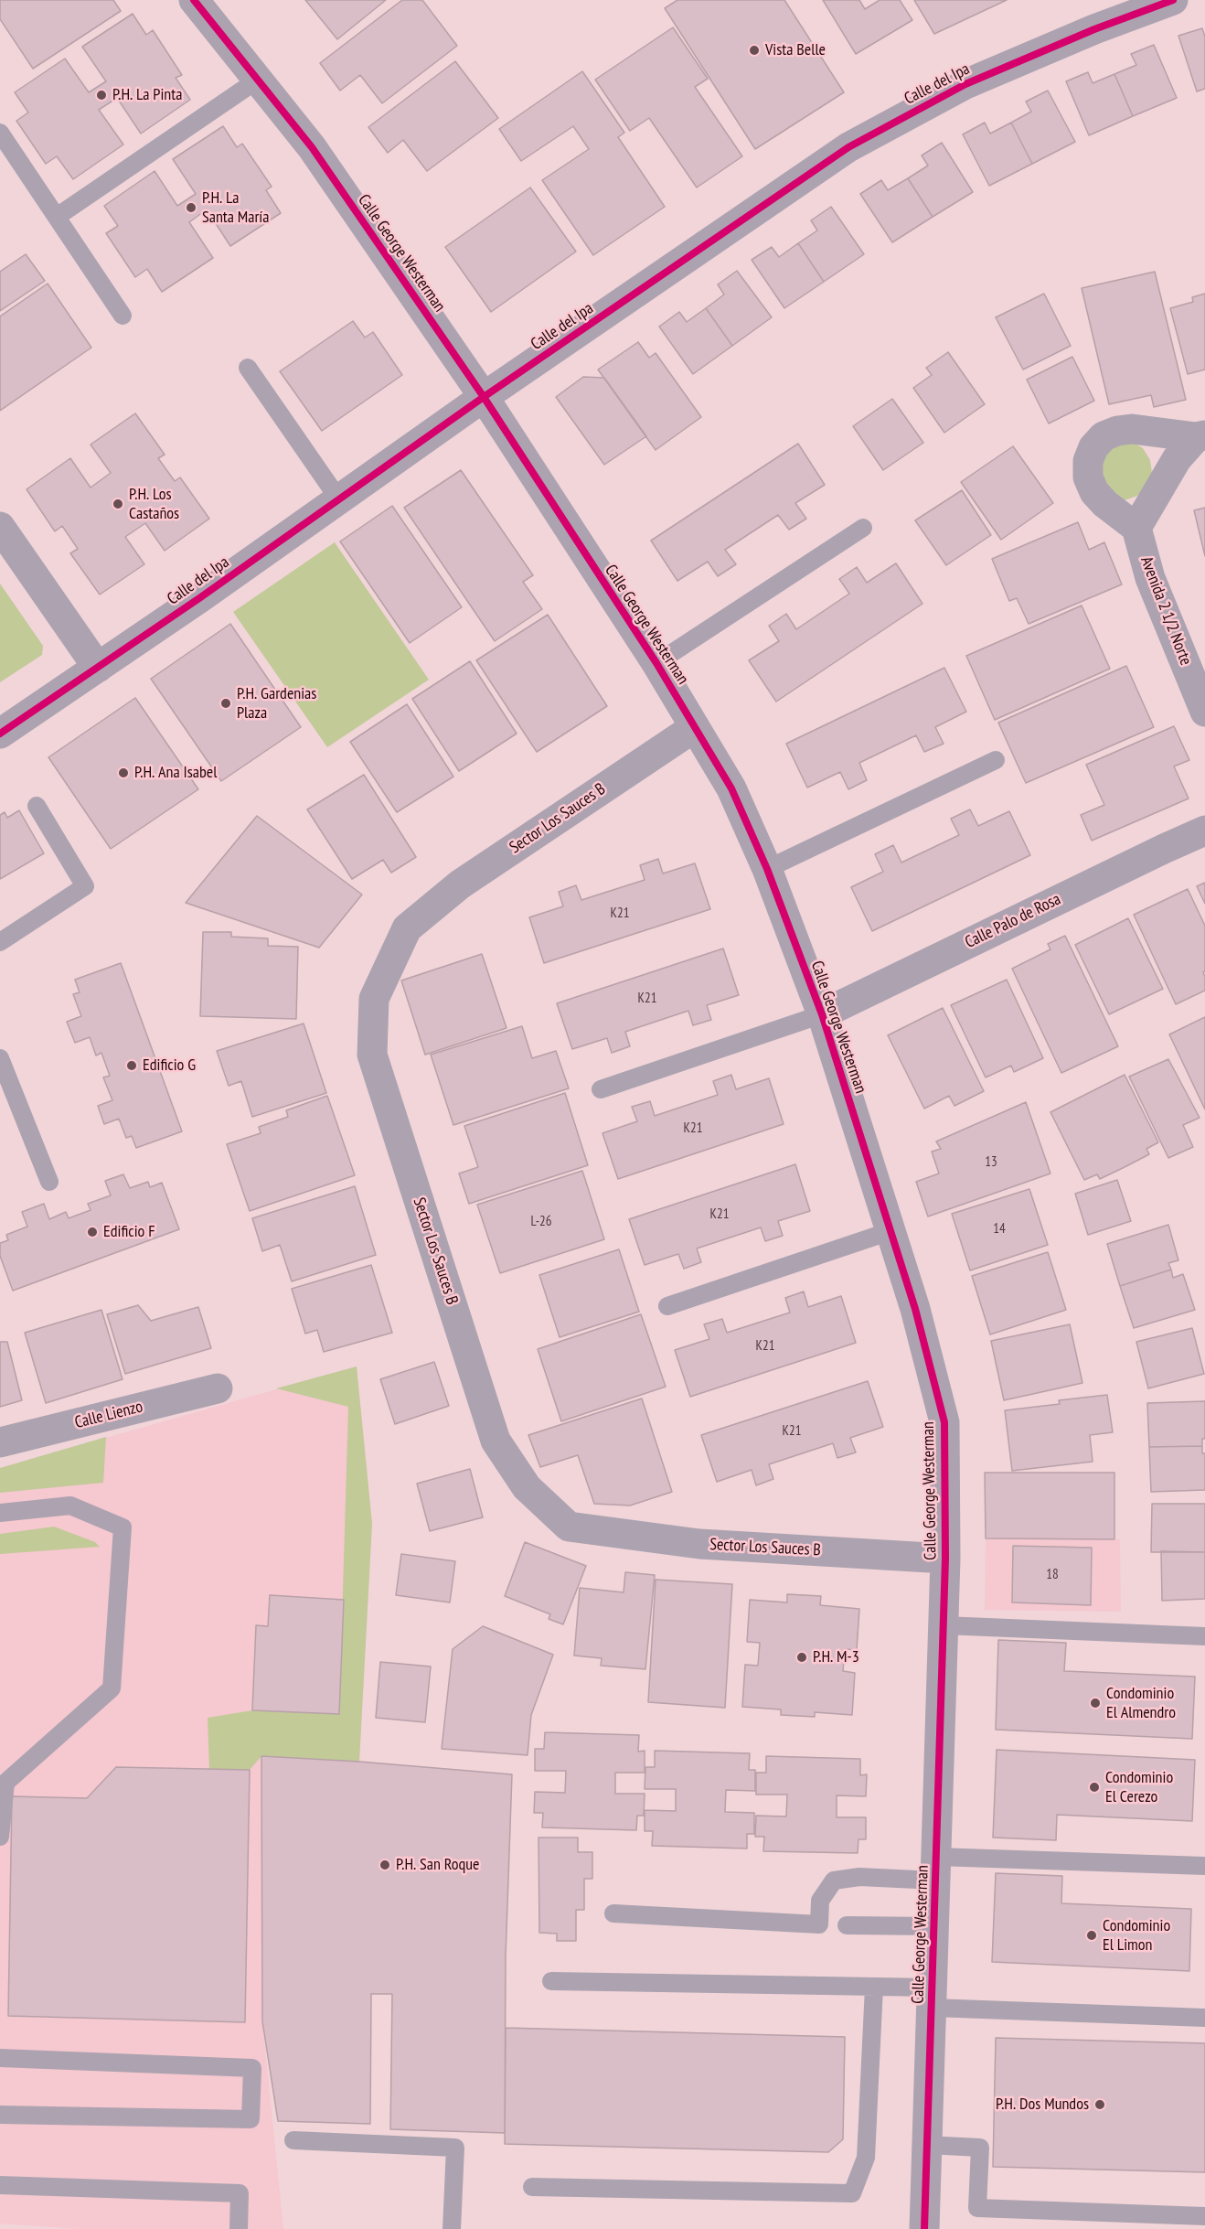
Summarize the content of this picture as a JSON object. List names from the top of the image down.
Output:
{
  "streets": {
    "street": [
      "Calle del Ipa",
      "Calle George Westerman",
      "Avenida 2 1/2 Norte",
      "Sector Los Sauces B",
      "Calle Palo de Rosa",
      "Calle Lienzo"
    ]
  },
  "crossings": [
    ["Calle del Ipa", "Calle George Westerman"],
    ["Calle George Westerman", "Sector Los Sauces B"],
    ["Calle George Westerman", "Calle Palo de Rosa"]
  ],
  "places": [
    "Vista Belle",
    "P.H. La Pinta",
    "P.H. La Santa María",
    "P.H. Los Castaños",
    "P.H. Gardenias Plaza",
    "P.H. Ana Isabel",
    "Edificio G",
    "Edificio F",
    "P.H. M-3",
    "Condominio El Almendro",
    "Condominio El Cerezo",
    "P.H. San Roque",
    "Condominio El Limon",
    "P.H. Dos Mundos"
  ],
  "house_numbers": [
    "K21",
    "K21",
    "K21",
    "13",
    "K21",
    "L-26",
    "14",
    "K21",
    "K21",
    "18"
  ]
}
